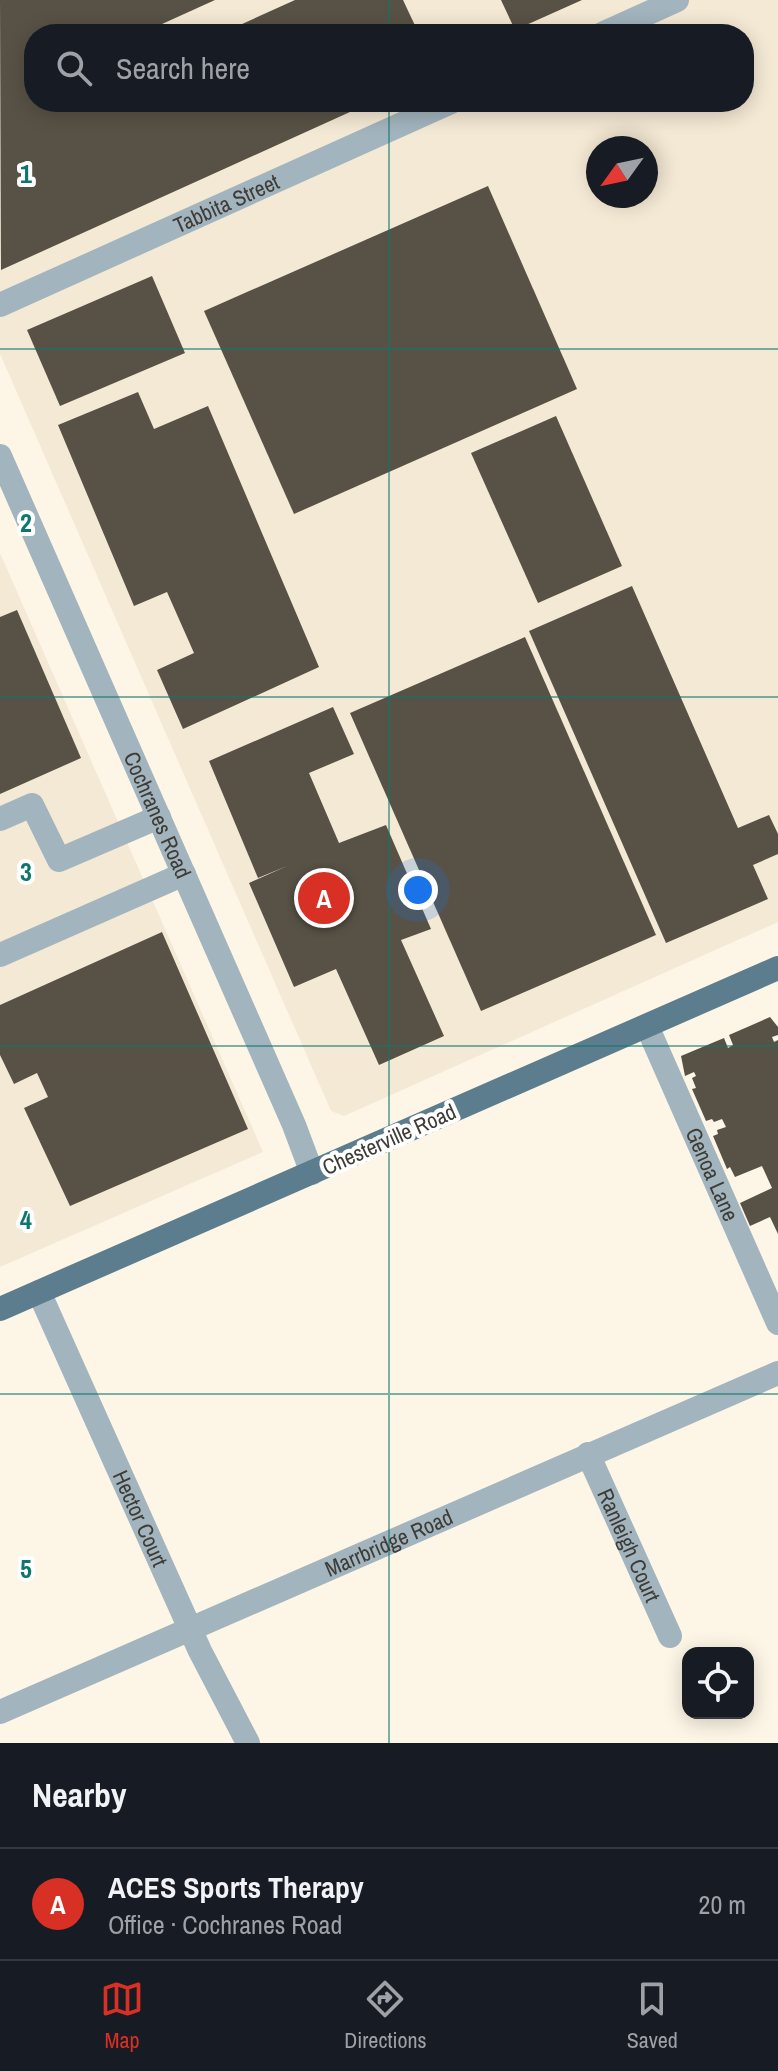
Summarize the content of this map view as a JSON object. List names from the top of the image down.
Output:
{
  "streets": {
    "main road": ["Chesterville Road"],
    "street": [
      "Tabbita Street",
      "Cochranes Road",
      "Genoa Lane",
      "Hector Court",
      "Marrbridge Road",
      "Ranleigh Court"
    ]
  },
  "crossings": [
    ["Cochranes Road", "Chesterville Road"],
    ["Chesterville Road", "Genoa Lane"],
    ["Chesterville Road", "Hector Court"],
    ["Hector Court", "Marrbridge Road"],
    ["Marrbridge Road", "Ranleigh Court"]
  ],
  "north": "bottom left",
  "page": {
    "search": "Search here",
    "pins": "A",
    "heading": "Nearby",
    "list": [
      {
        "mark": "A",
        "name": "ACES Sports Therapy",
        "note": "Office · Cochranes Road",
        "value": "20 m"
      }
    ],
    "nav": ["Map", "Directions", "Saved"]
  },
  "grid": {
    "rows": [
      "1",
      "2",
      "3",
      "4",
      "5"
    ]
  }
}
